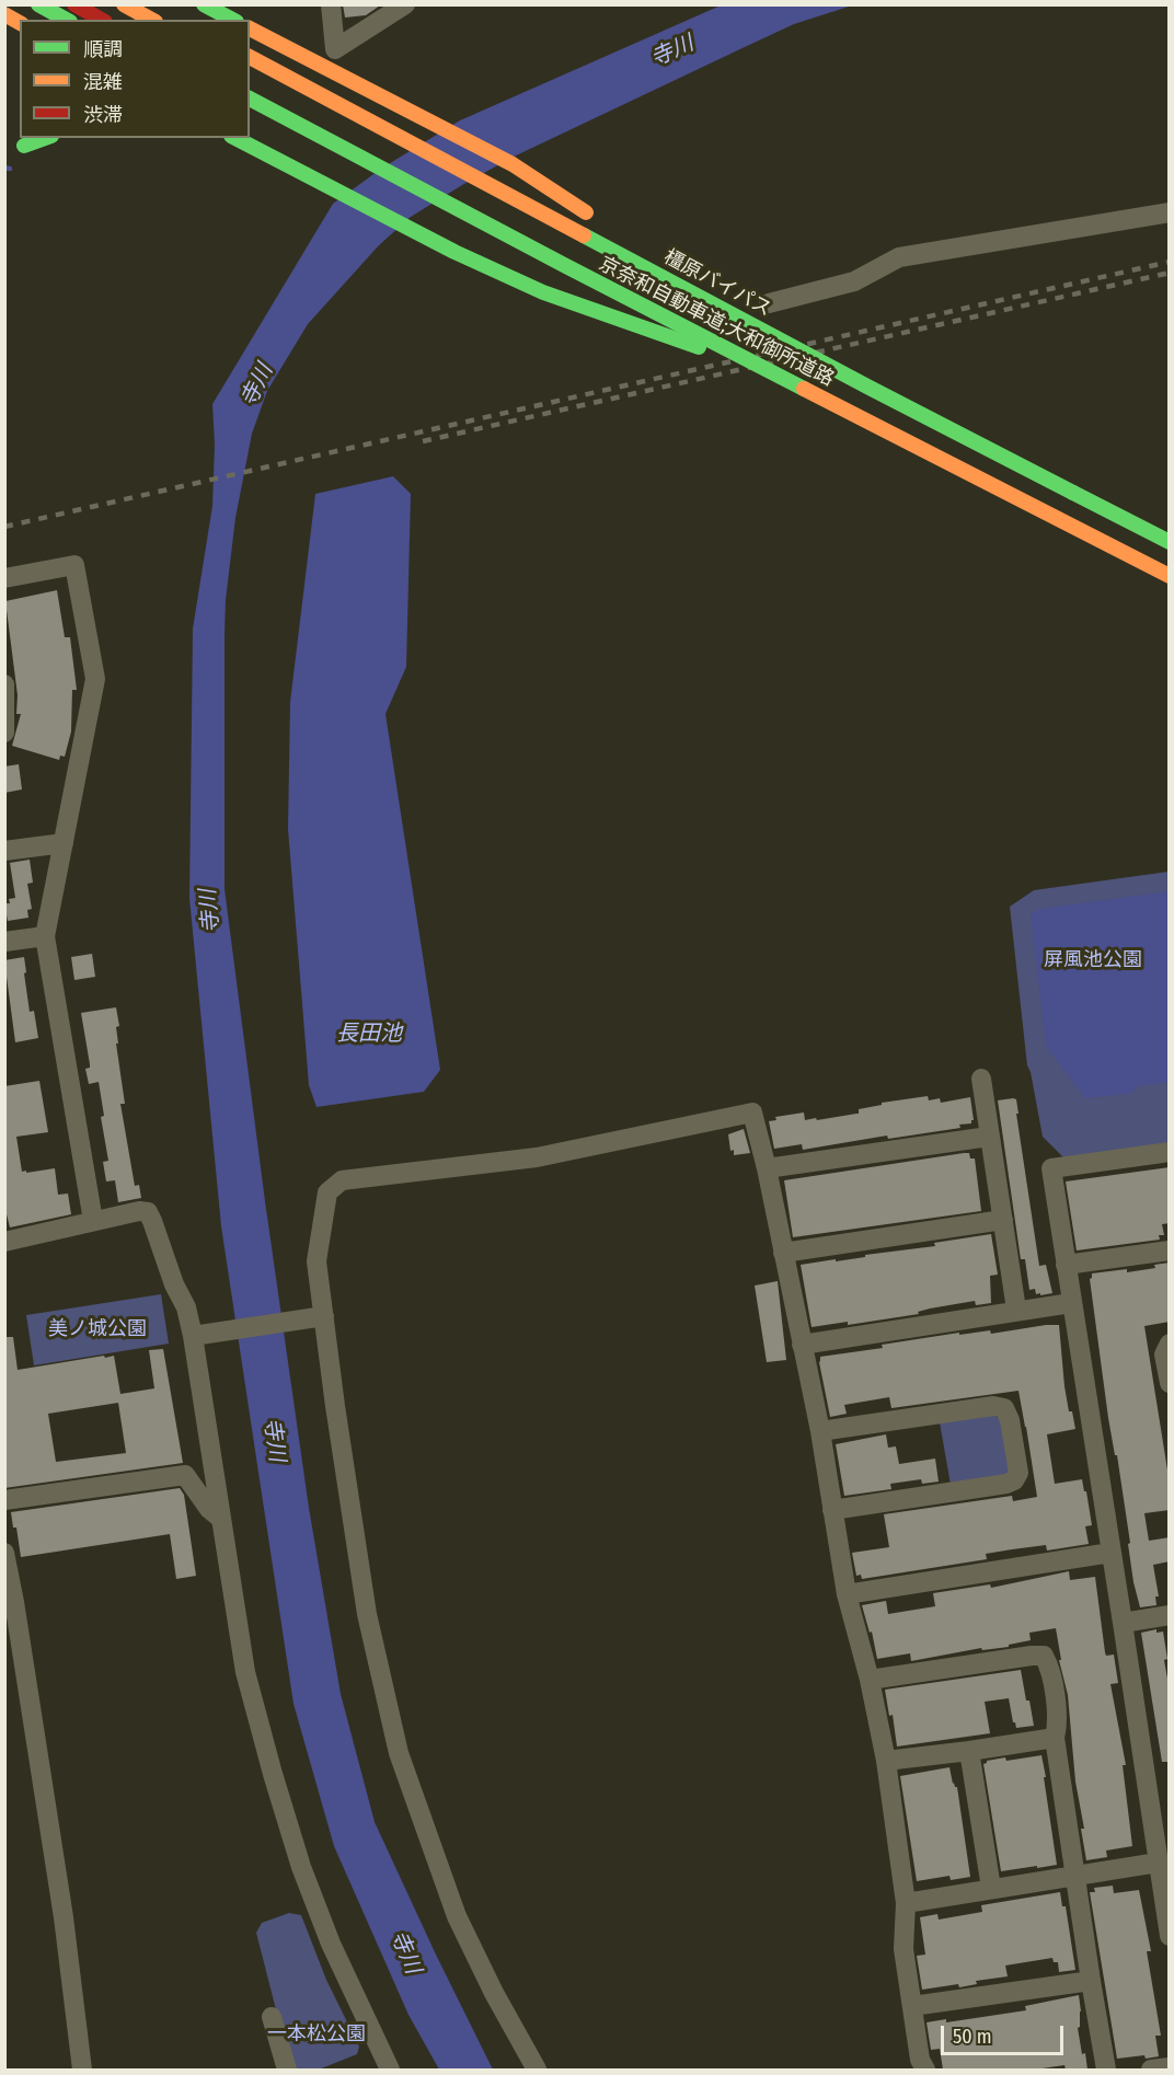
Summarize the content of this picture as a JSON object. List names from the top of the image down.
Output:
{
  "streets": {
    "main road": ["橿原バイパス", "京奈和自動車道;大和御所道路"]
  },
  "water": ["寺川", "長田池"],
  "parks": ["屏風池公園", "美ノ城公園", "一本松公園"],
  "legend": ["順調", "混雑", "渋滞"],
  "scale_bar": "50 m"
}
